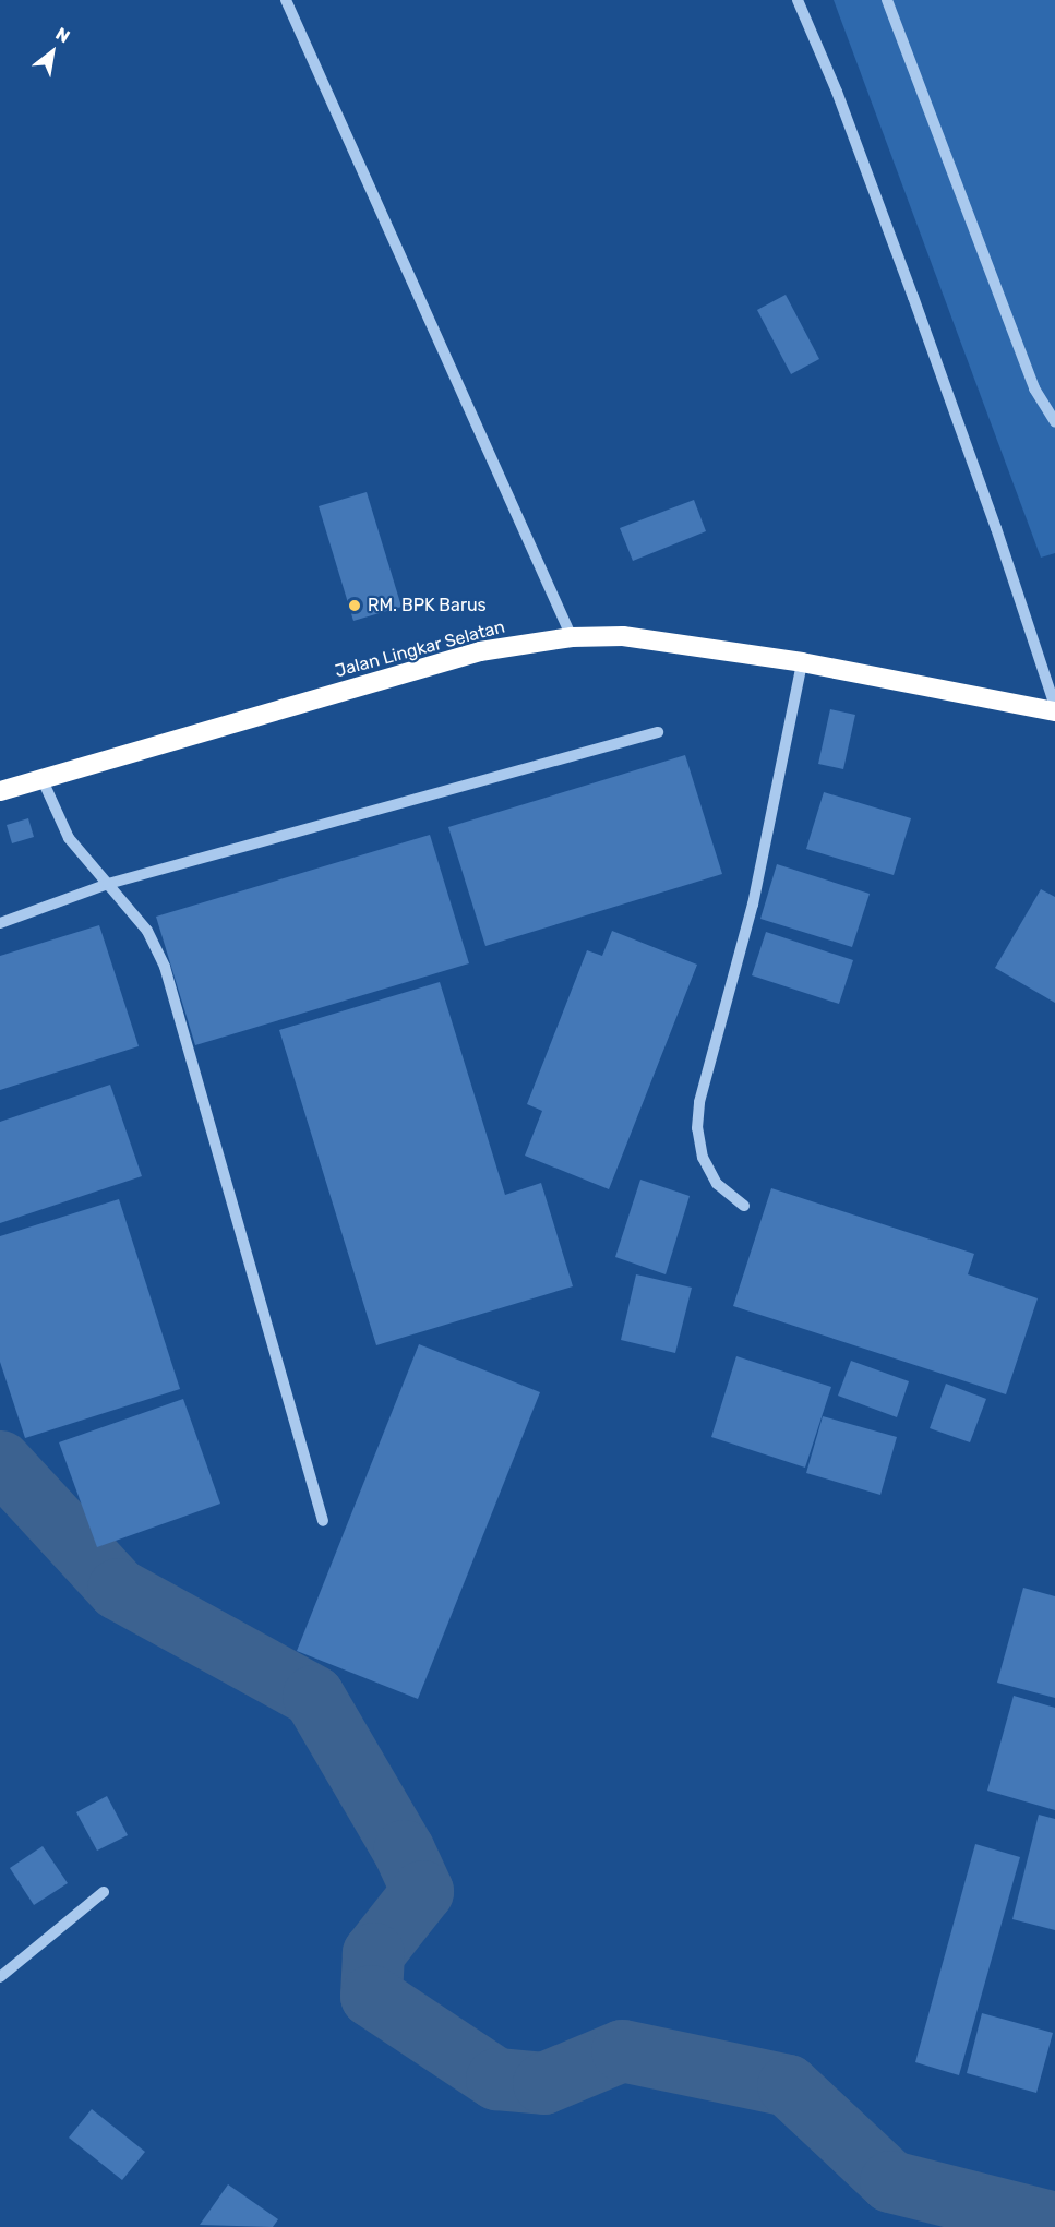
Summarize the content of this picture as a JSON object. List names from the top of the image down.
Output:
{
  "streets": {
    "highway": ["Jalan Lingkar Selatan"]
  },
  "places": ["RM. BPK Barus"],
  "north": "top right"
}
